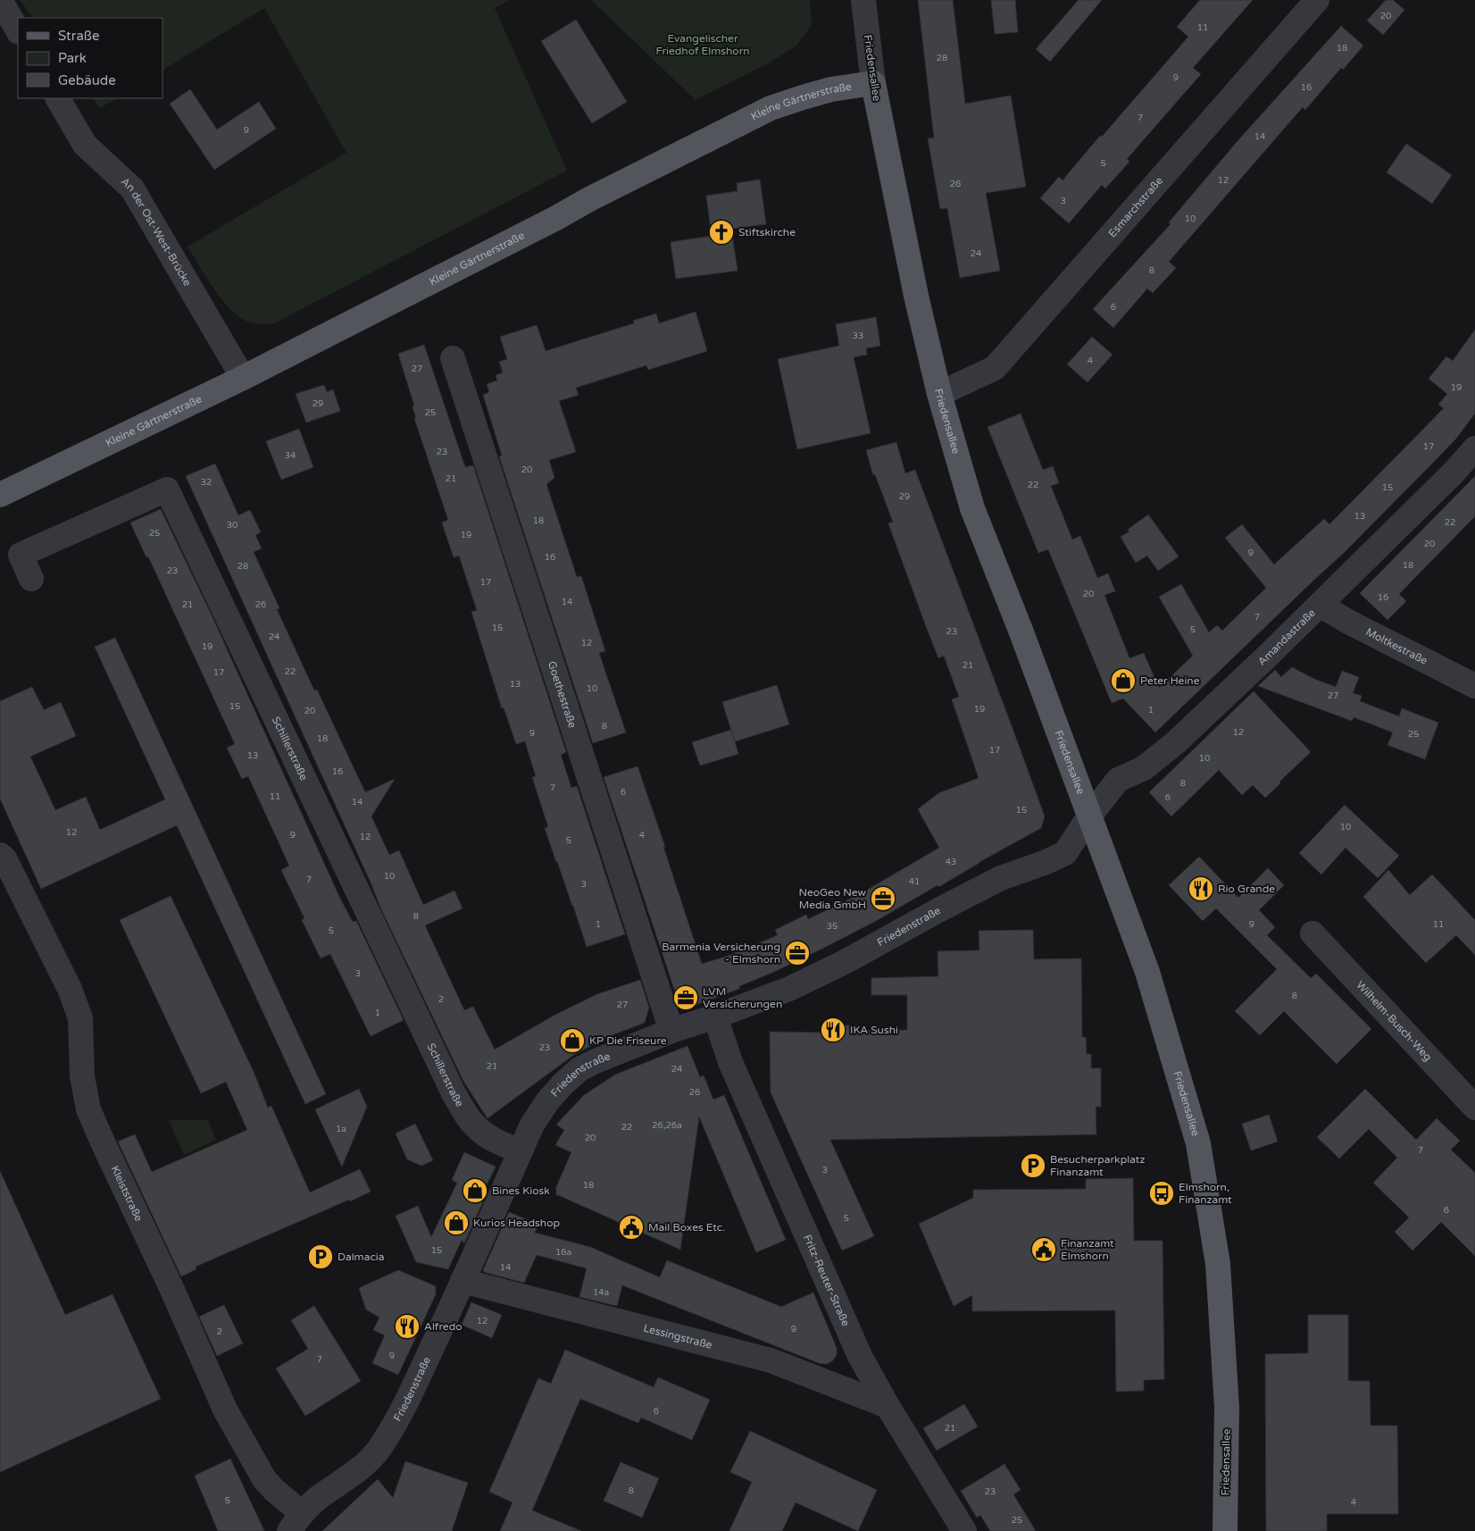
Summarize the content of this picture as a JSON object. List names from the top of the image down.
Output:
{
  "streets": {
    "main road": ["Friedensallee", "Kleine Gärtnerstraße"],
    "street": [
      "Esmarchstraße",
      "An der Ost-West-Brücke",
      "Amandastraße",
      "Moltkestraße",
      "Goethestraße",
      "Schillerstraße",
      "Friedenstraße",
      "Wilhelm-Busch-Weg",
      "Kleiststraße",
      "Fritz-Reuter-Straße",
      "Lessingstraße"
    ]
  },
  "crossings": [
    ["Friedensallee", "Kleine Gärtnerstraße"],
    ["Friedensallee", "Esmarchstraße"],
    ["Friedensallee", "Amandastraße"],
    ["Friedensallee", "Friedenstraße"],
    ["Kleine Gärtnerstraße", "An der Ost-West-Brücke"],
    ["Amandastraße", "Moltkestraße"],
    ["Amandastraße", "Friedenstraße"],
    ["Goethestraße", "Friedenstraße"],
    ["Schillerstraße", "Friedenstraße"],
    ["Friedenstraße", "Kleiststraße"],
    ["Friedenstraße", "Fritz-Reuter-Straße"],
    ["Friedenstraße", "Lessingstraße"],
    ["Fritz-Reuter-Straße", "Lessingstraße"]
  ],
  "parks": ["Evangelischer Friedhof Elmshorn"],
  "places": {
    "church": ["Stiftskirche"],
    "shop": [
      "Peter Heine",
      "KP Die Friseure",
      "Bines Kiosk",
      "Kurios Headshop"
    ],
    "restaurant": ["Rio Grande", "IKA Sushi", "Alfredo"],
    "office": ["NeoGeo New Media GmbH", "Barmenia Versicherung - Elmshorn", "LVM Versicherungen"],
    "parking": ["Besucherparkplatz Finanzamt", "Dalmacia"],
    "bus stop": ["Elmshorn, Finanzamt"],
    "public building": ["Mail Boxes Etc.", "Finanzamt Elmshorn"]
  },
  "house_numbers": [
    "20",
    "11",
    "18",
    "28",
    "9",
    "16",
    "7",
    "9",
    "14",
    "5",
    "12",
    "26",
    "3",
    "10",
    "24",
    "8",
    "6",
    "33",
    "4",
    "27",
    "19",
    "29",
    "25",
    "17",
    "23",
    "34",
    "20",
    "21",
    "32",
    "22",
    "15",
    "29",
    "13",
    "18",
    "22",
    "30",
    "25",
    "19",
    "20",
    "9",
    "16",
    "18",
    "28",
    "23",
    "17",
    "20",
    "16",
    "14",
    "21",
    "26",
    "7",
    "15",
    "5",
    "23",
    "24",
    "12",
    "19",
    "21",
    "22",
    "17",
    "13",
    "10",
    "27",
    "15",
    "19",
    "1",
    "20",
    "8",
    "12",
    "9",
    "25",
    "18",
    "17",
    "13",
    "10",
    "16",
    "8",
    "7",
    "6",
    "11",
    "6",
    "14",
    "15",
    "10",
    "12",
    "9",
    "4",
    "12",
    "5",
    "43",
    "10",
    "7",
    "41",
    "3",
    "8",
    "1",
    "9",
    "11",
    "35",
    "5",
    "3",
    "8",
    "2",
    "27",
    "1",
    "23",
    "21",
    "24",
    "26",
    "26,26a",
    "22",
    "1a",
    "20",
    "7",
    "3",
    "18",
    "6",
    "5",
    "15",
    "16a",
    "14",
    "14a",
    "12",
    "9",
    "2",
    "9",
    "7",
    "6",
    "21",
    "8",
    "23",
    "5",
    "4",
    "25"
  ],
  "legend": ["Straße", "Park", "Gebäude"]
}
